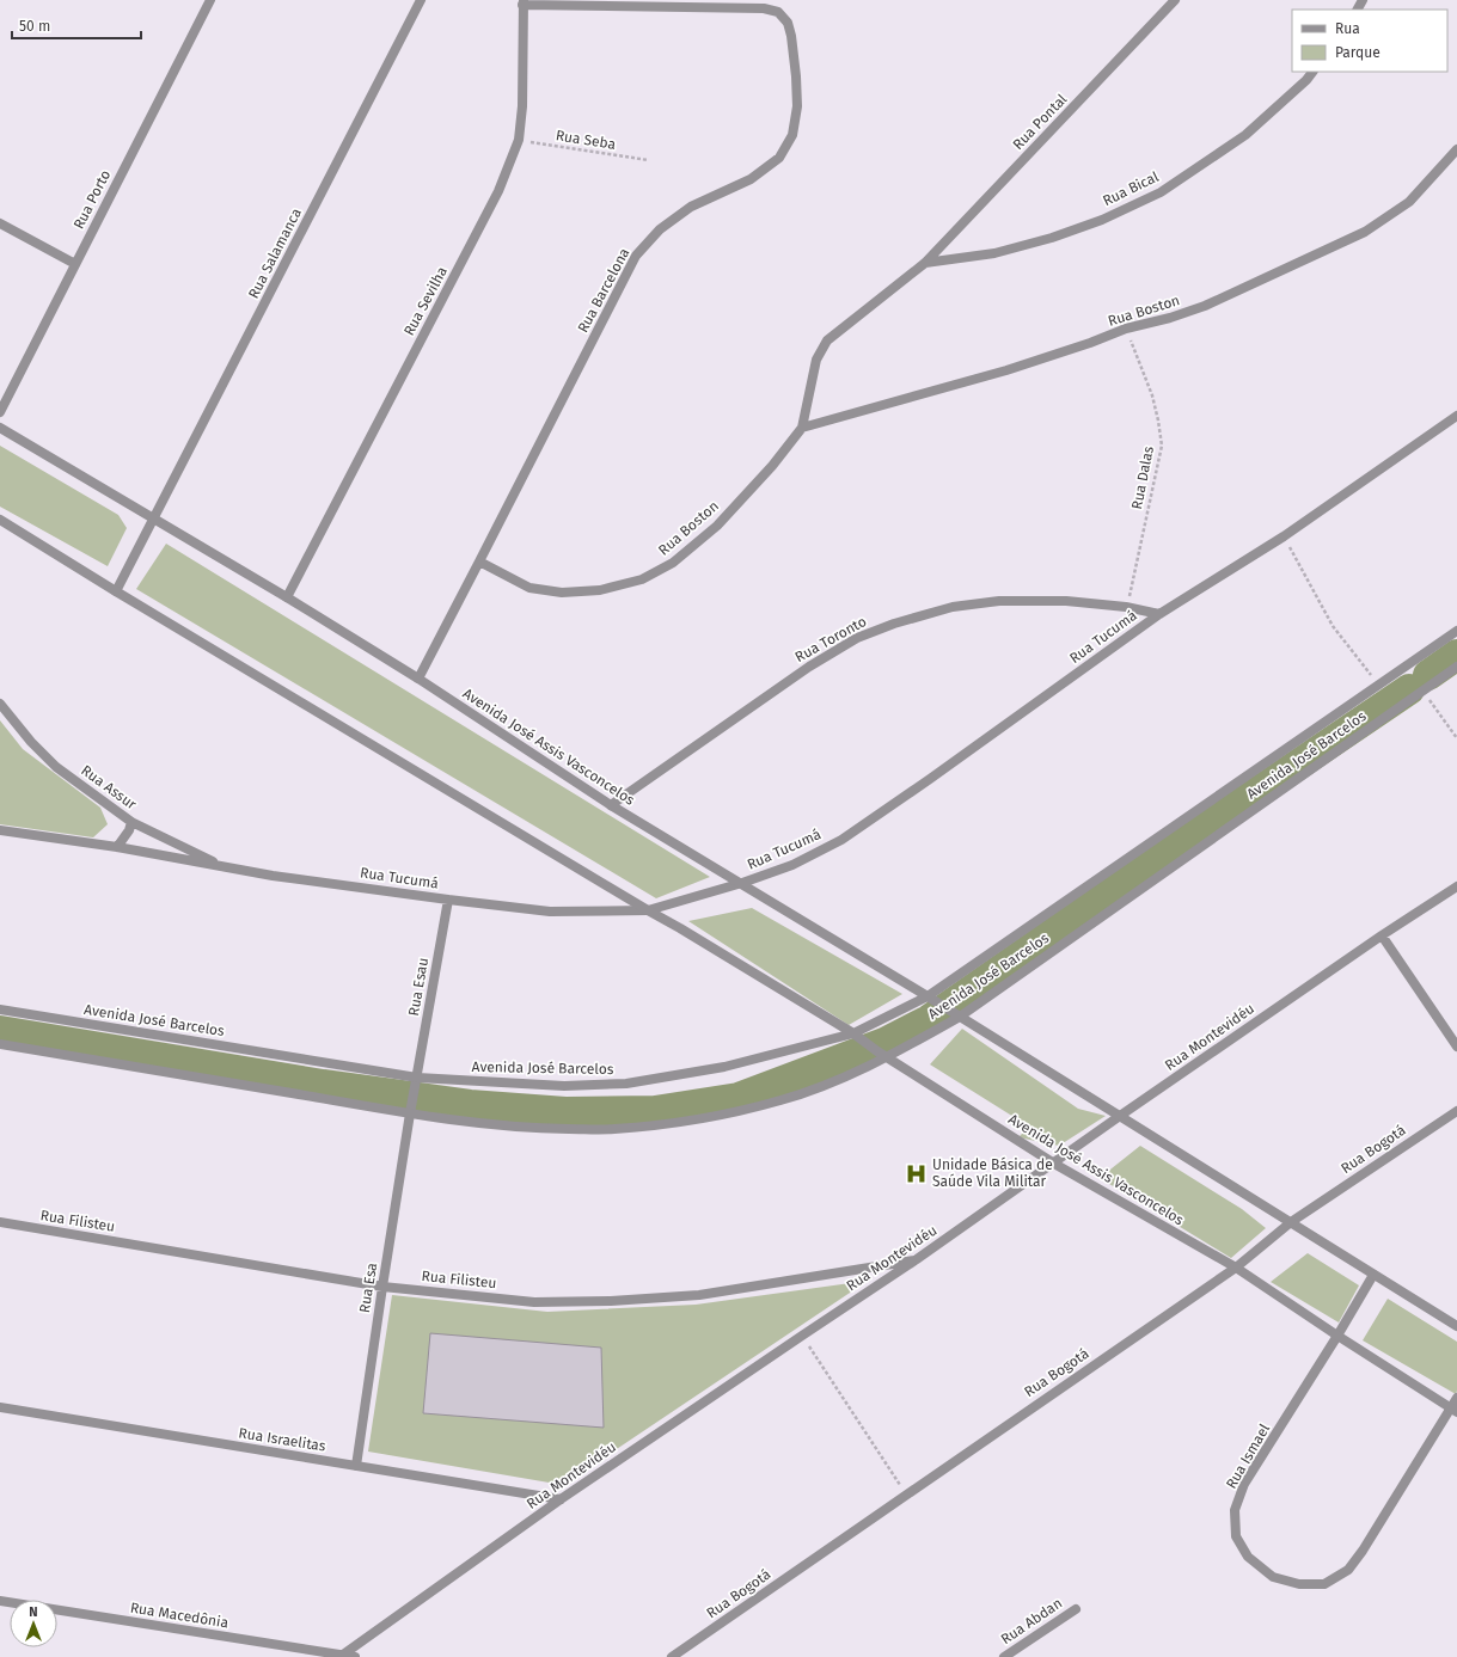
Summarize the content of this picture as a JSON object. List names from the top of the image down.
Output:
{
  "streets": {
    "street": [
      "Rua Pontal",
      "Rua Bical",
      "Rua Porto",
      "Rua Salamanca",
      "Rua Barcelona",
      "Rua Sevilha",
      "Rua Boston",
      "Rua Tucumá",
      "Rua Toronto",
      "Avenida José Assis Vasconcelos",
      "Avenida José Barcelos",
      "Rua Assur",
      "Rua Esau",
      "Rua Montevidéu",
      "Rua Bogotá",
      "Rua Filisteu",
      "Rua Esa",
      "Rua Israelitas",
      "Rua Ismael",
      "Rua Macedônia",
      "Rua Abdan"
    ],
    "path": ["Rua Seba", "Rua Dalas"]
  },
  "crossings": [
    ["Rua Pontal", "Rua Bical"],
    ["Rua Pontal", "Rua Boston"],
    ["Rua Seba", "Rua Sevilha"],
    ["Rua Bical", "Rua Boston"],
    ["Rua Salamanca", "Avenida José Assis Vasconcelos"],
    ["Rua Barcelona", "Rua Sevilha"],
    ["Rua Barcelona", "Rua Boston"],
    ["Rua Barcelona", "Avenida José Assis Vasconcelos"],
    ["Rua Sevilha", "Avenida José Assis Vasconcelos"],
    ["Rua Boston", "Rua Dalas"],
    ["Rua Dalas", "Rua Toronto"],
    ["Rua Tucumá", "Rua Toronto"],
    ["Rua Tucumá", "Avenida José Assis Vasconcelos"],
    ["Rua Tucumá", "Rua Assur"],
    ["Rua Tucumá", "Rua Esau"],
    ["Rua Toronto", "Avenida José Assis Vasconcelos"],
    ["Avenida José Assis Vasconcelos", "Avenida José Barcelos"],
    ["Avenida José Assis Vasconcelos", "Rua Montevidéu"],
    ["Avenida José Assis Vasconcelos", "Rua Bogotá"],
    ["Avenida José Assis Vasconcelos", "Rua Ismael"],
    ["Avenida José Barcelos", "Rua Esau"],
    ["Avenida José Barcelos", "Rua Esa"],
    ["Rua Montevidéu", "Rua Filisteu"],
    ["Rua Montevidéu", "Rua Israelitas"],
    ["Rua Montevidéu", "Rua Macedônia"],
    ["Rua Filisteu", "Rua Esa"],
    ["Rua Esa", "Rua Israelitas"]
  ],
  "places": {
    "hospital": ["Unidade Básica de Saúde Vila Militar"]
  },
  "legend": ["Rua", "Parque"],
  "scale_bar": "50 m",
  "north": "top"
}
